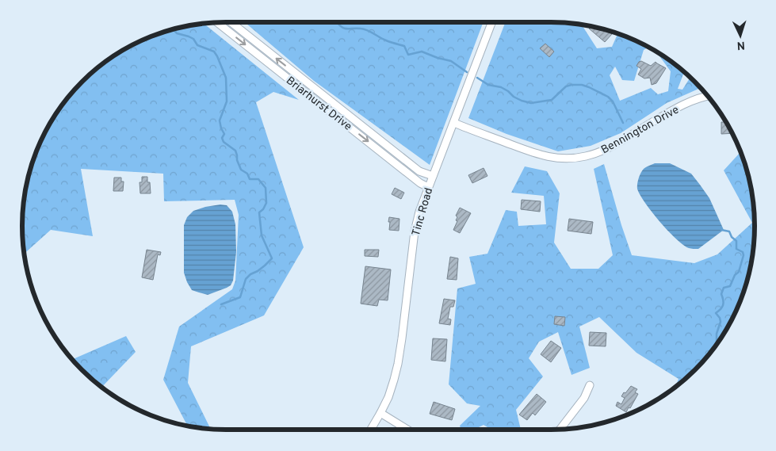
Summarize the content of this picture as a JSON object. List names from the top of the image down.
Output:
{
  "streets": {
    "street": ["Briarhurst Drive", "Bennington Drive", "Tinc Road"]
  },
  "crossings": [
    ["Briarhurst Drive", "Tinc Road"],
    ["Bennington Drive", "Tinc Road"]
  ],
  "north": "bottom"
}
